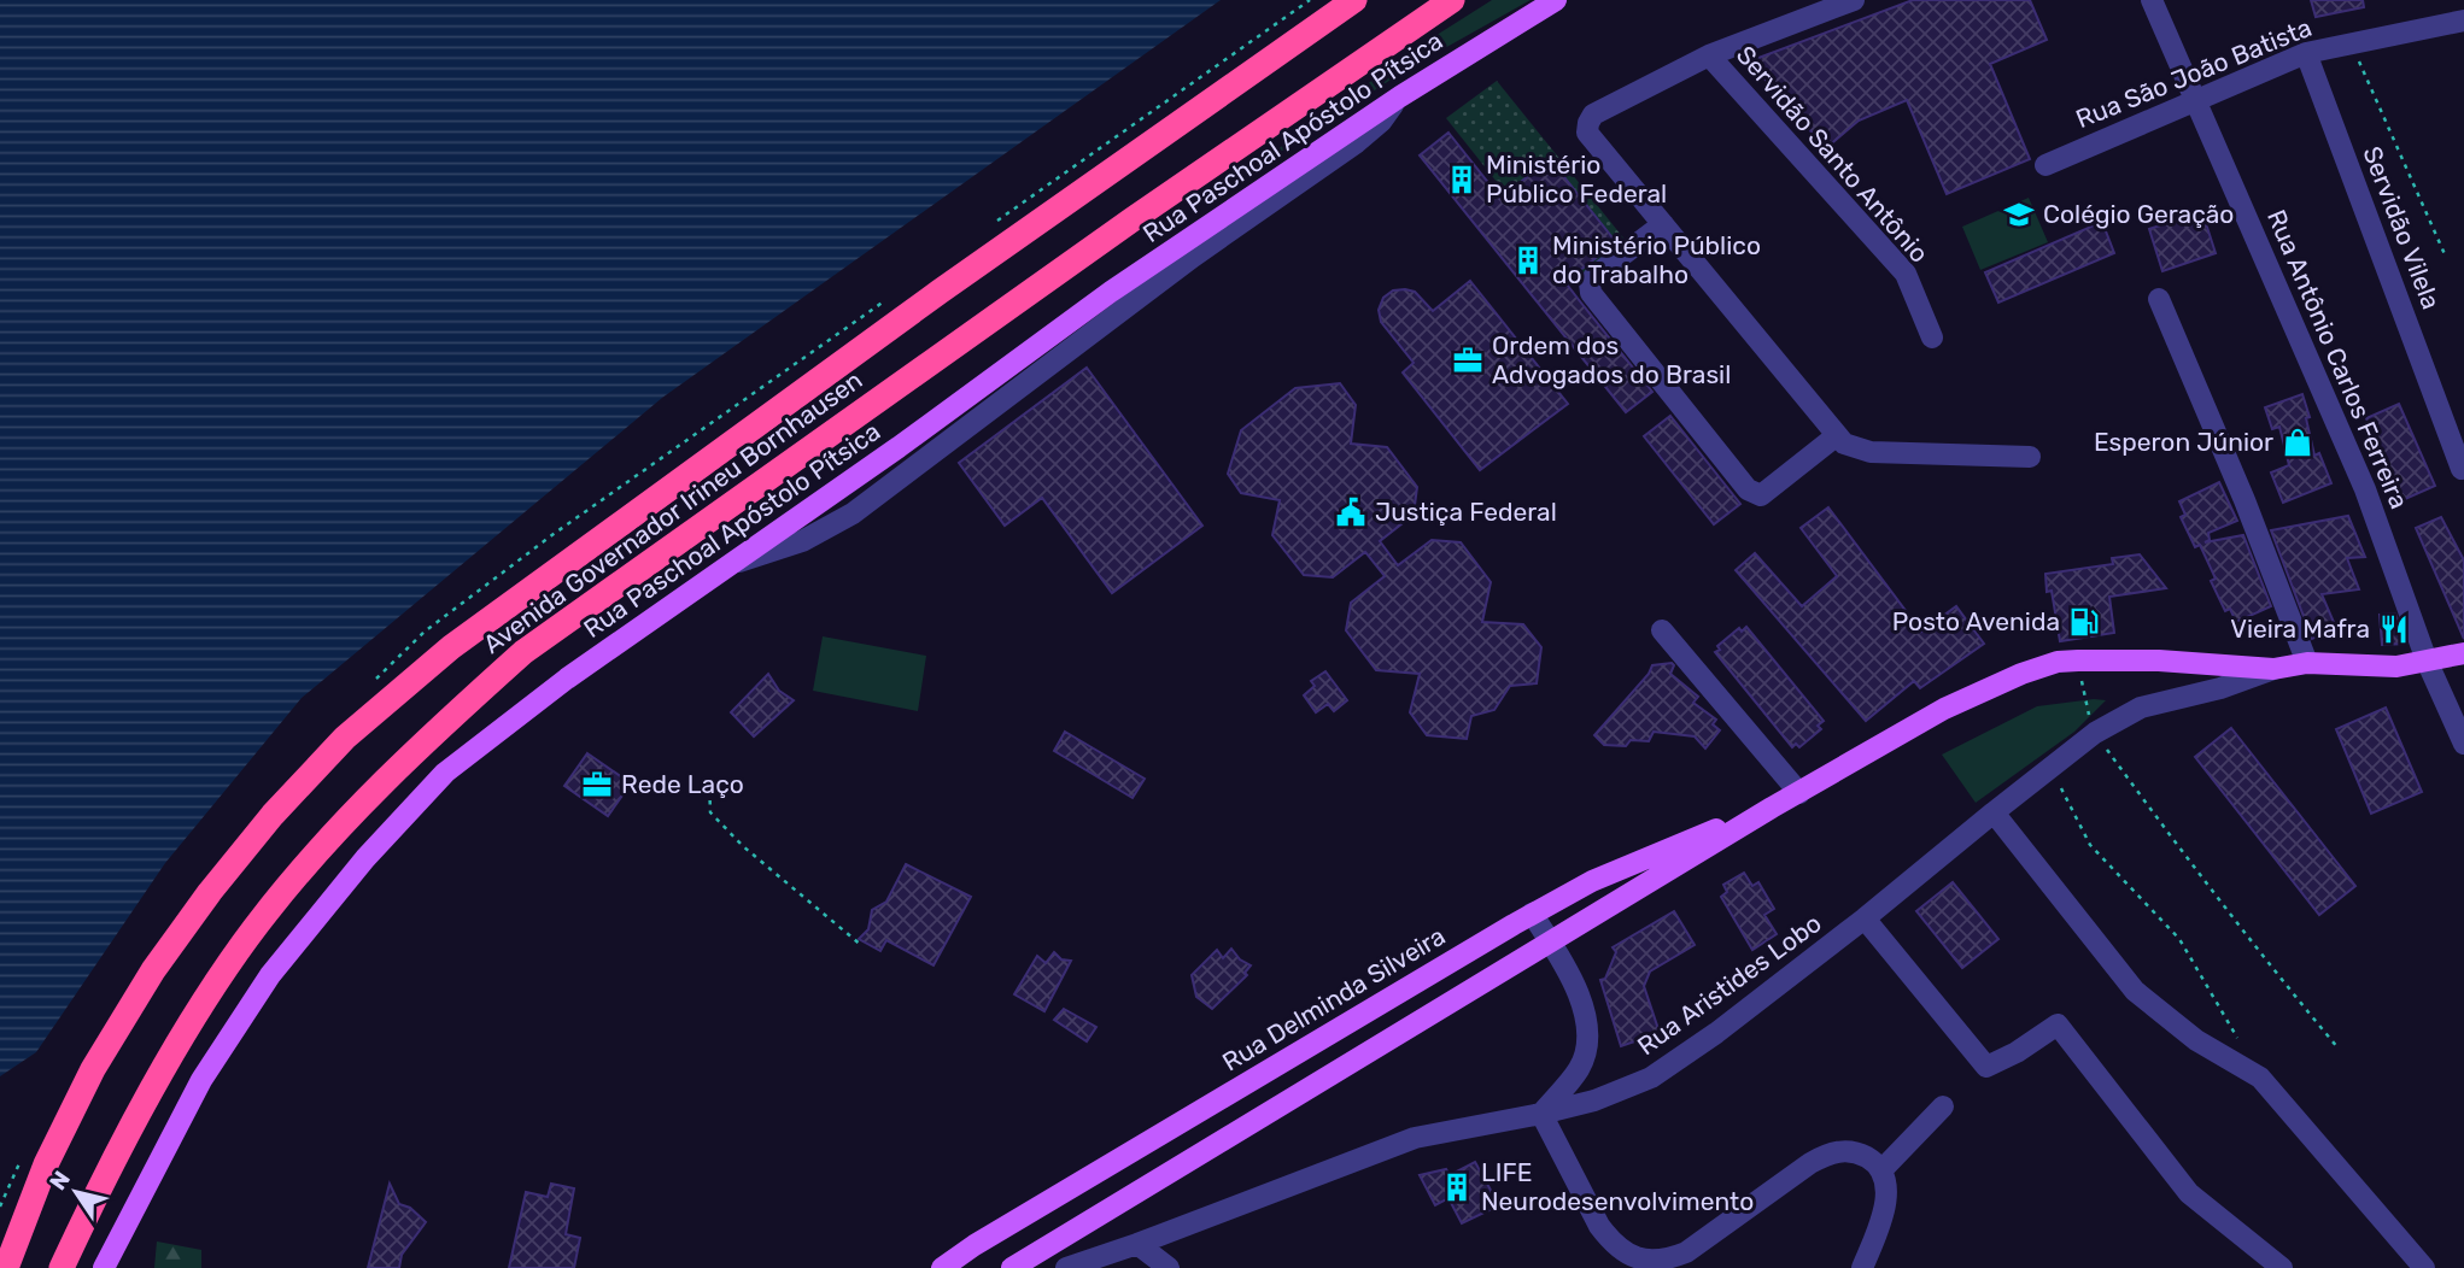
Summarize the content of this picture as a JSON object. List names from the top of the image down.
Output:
{
  "streets": {
    "highway": ["Avenida Governador Irineu Bornhausen"],
    "main road": ["Rua Paschoal Apóstolo Pítsica", "Rua Delminda Silveira"],
    "street": [
      "Rua São João Batista",
      "Servidão Santo Antônio",
      "Servidão Vilela",
      "Rua Antônio Carlos Ferreira",
      "Rua Aristides Lobo"
    ]
  },
  "crossings": [
    ["Rua São João Batista", "Servidão Vilela"],
    ["Rua São João Batista", "Rua Antônio Carlos Ferreira"],
    ["Rua Antônio Carlos Ferreira", "Rua Delminda Silveira"],
    ["Rua Aristides Lobo", "Rua Delminda Silveira"]
  ],
  "places": {
    "building": ["Ministério Público Federal", "Ministério Público do Trabalho", "LIFE Neurodesenvolvimento"],
    "school or university": ["Colégio Geração"],
    "office": ["Ordem dos Advogados do Brasil", "Rede Laço"],
    "shop": ["Esperon Júnior"],
    "public building": ["Justiça Federal"],
    "fuel station": ["Posto Avenida"],
    "restaurant": ["Vieira Mafra"]
  },
  "north": "top left"
}
